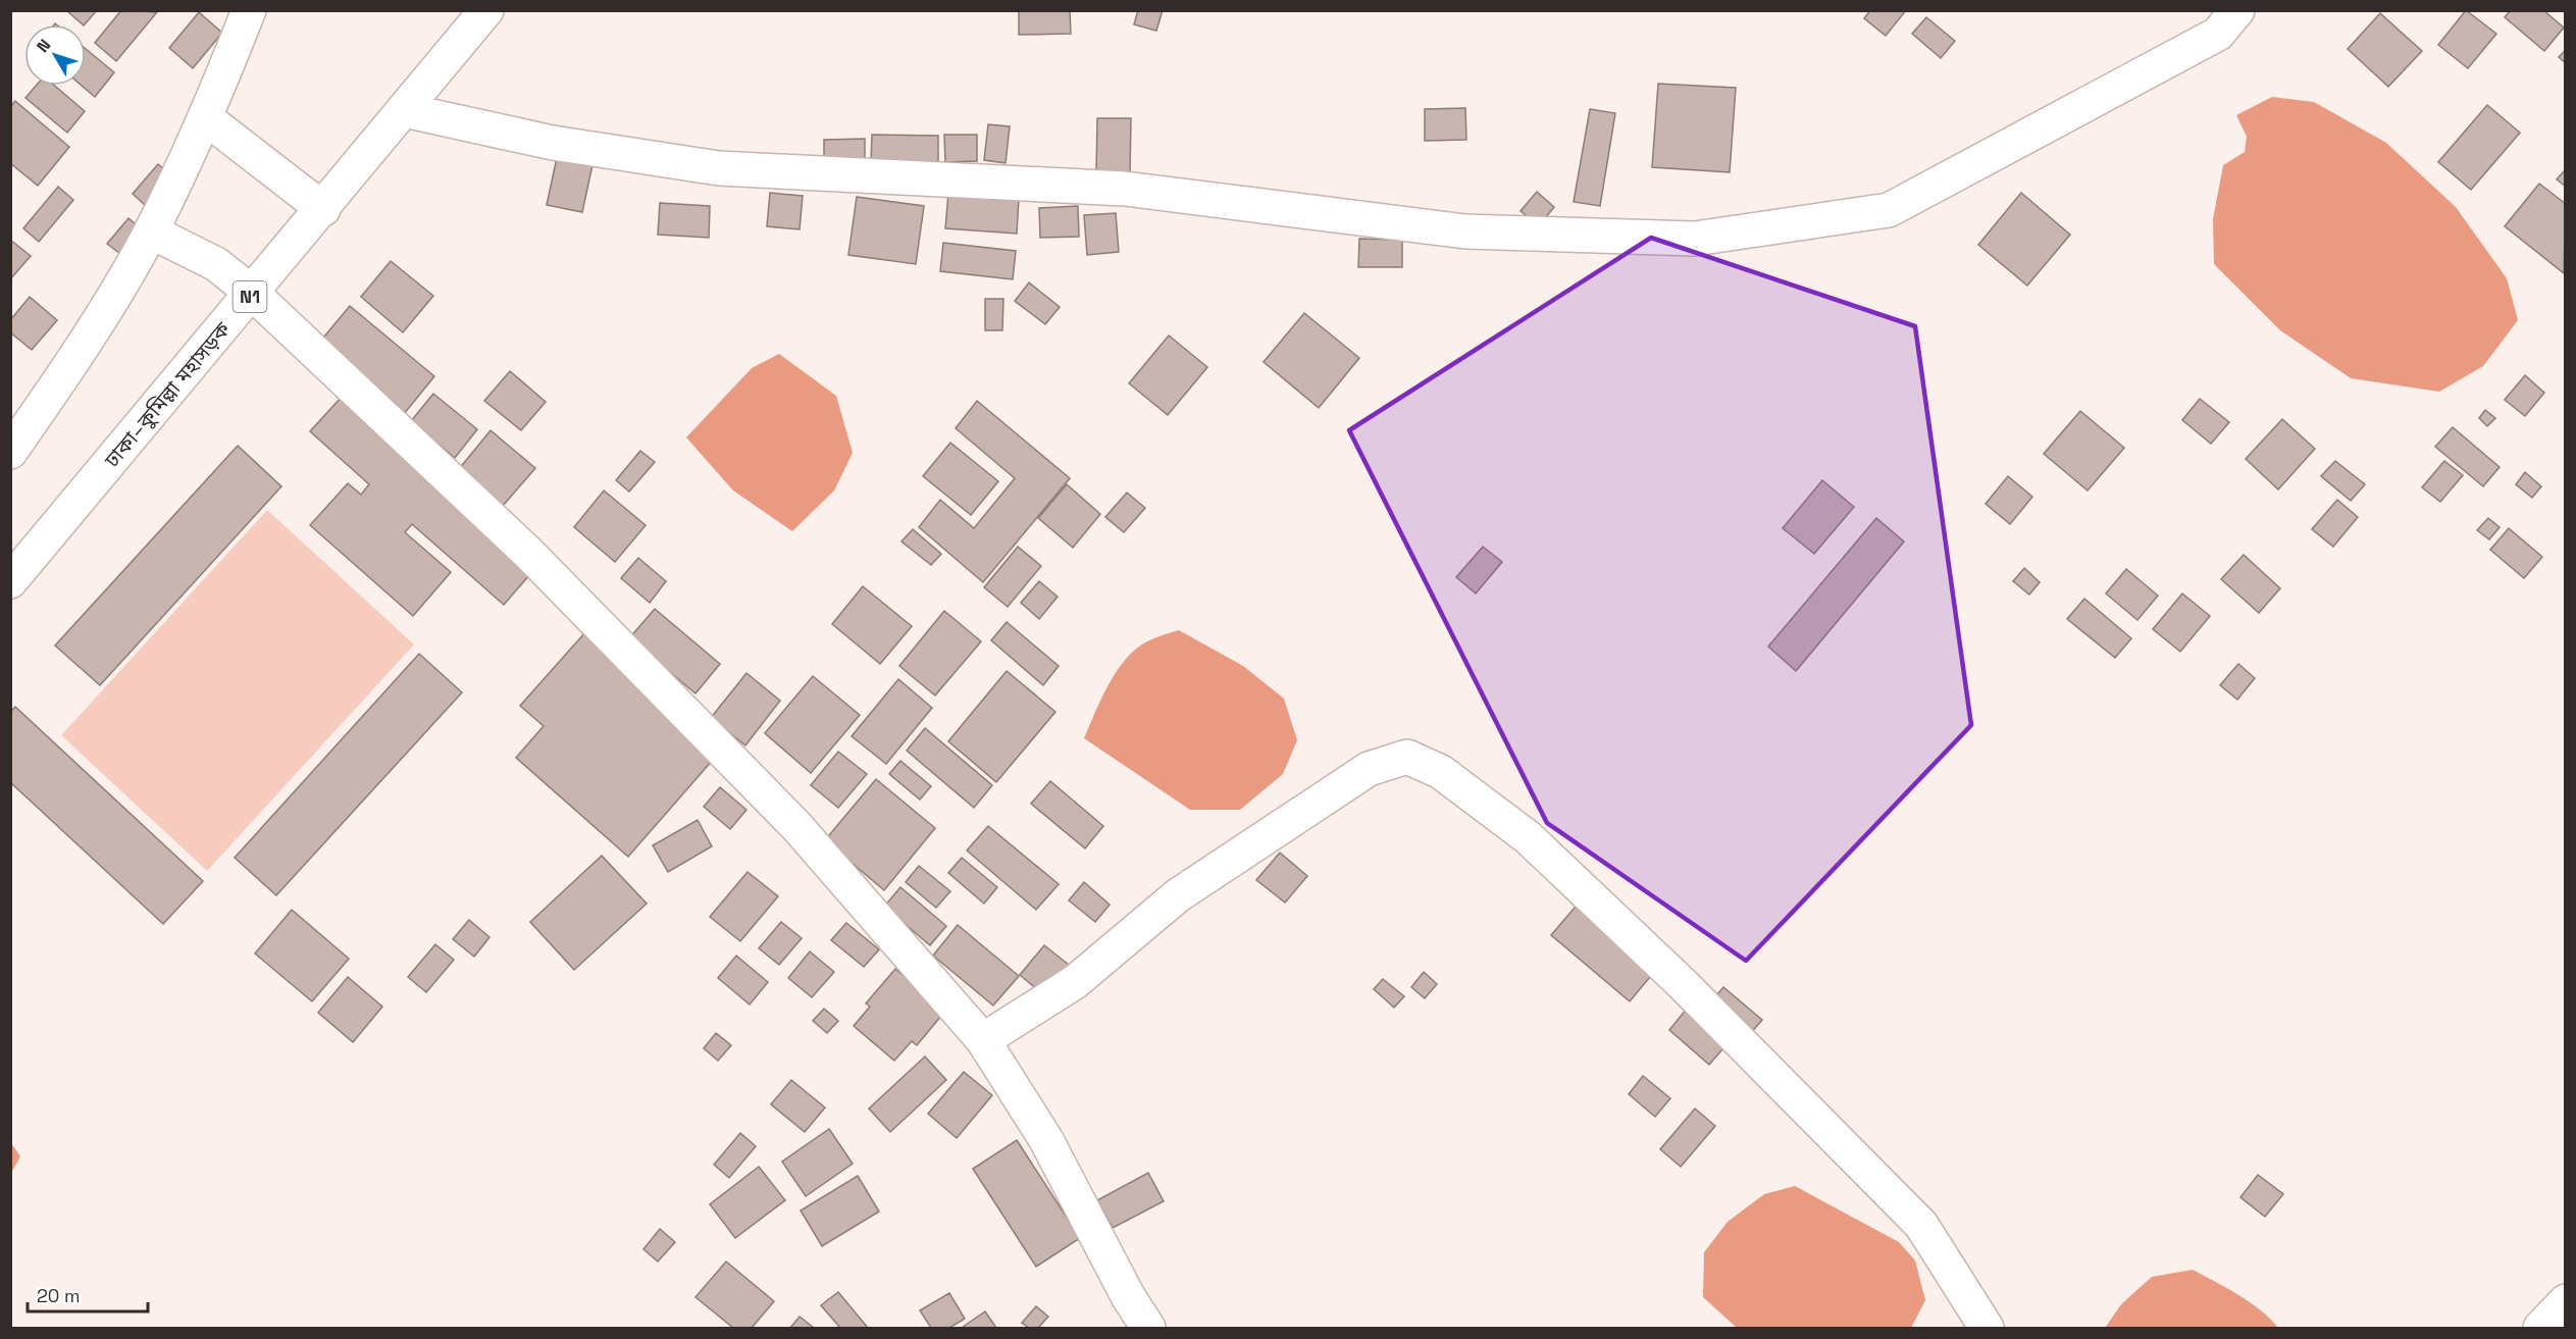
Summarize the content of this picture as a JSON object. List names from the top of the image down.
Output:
{
  "streets": {
    "main road": ["N1", "ঢাকা–কুমিল্লা মহাসড়ক"]
  },
  "scale_bar": "20 m",
  "north": "top left"
}
